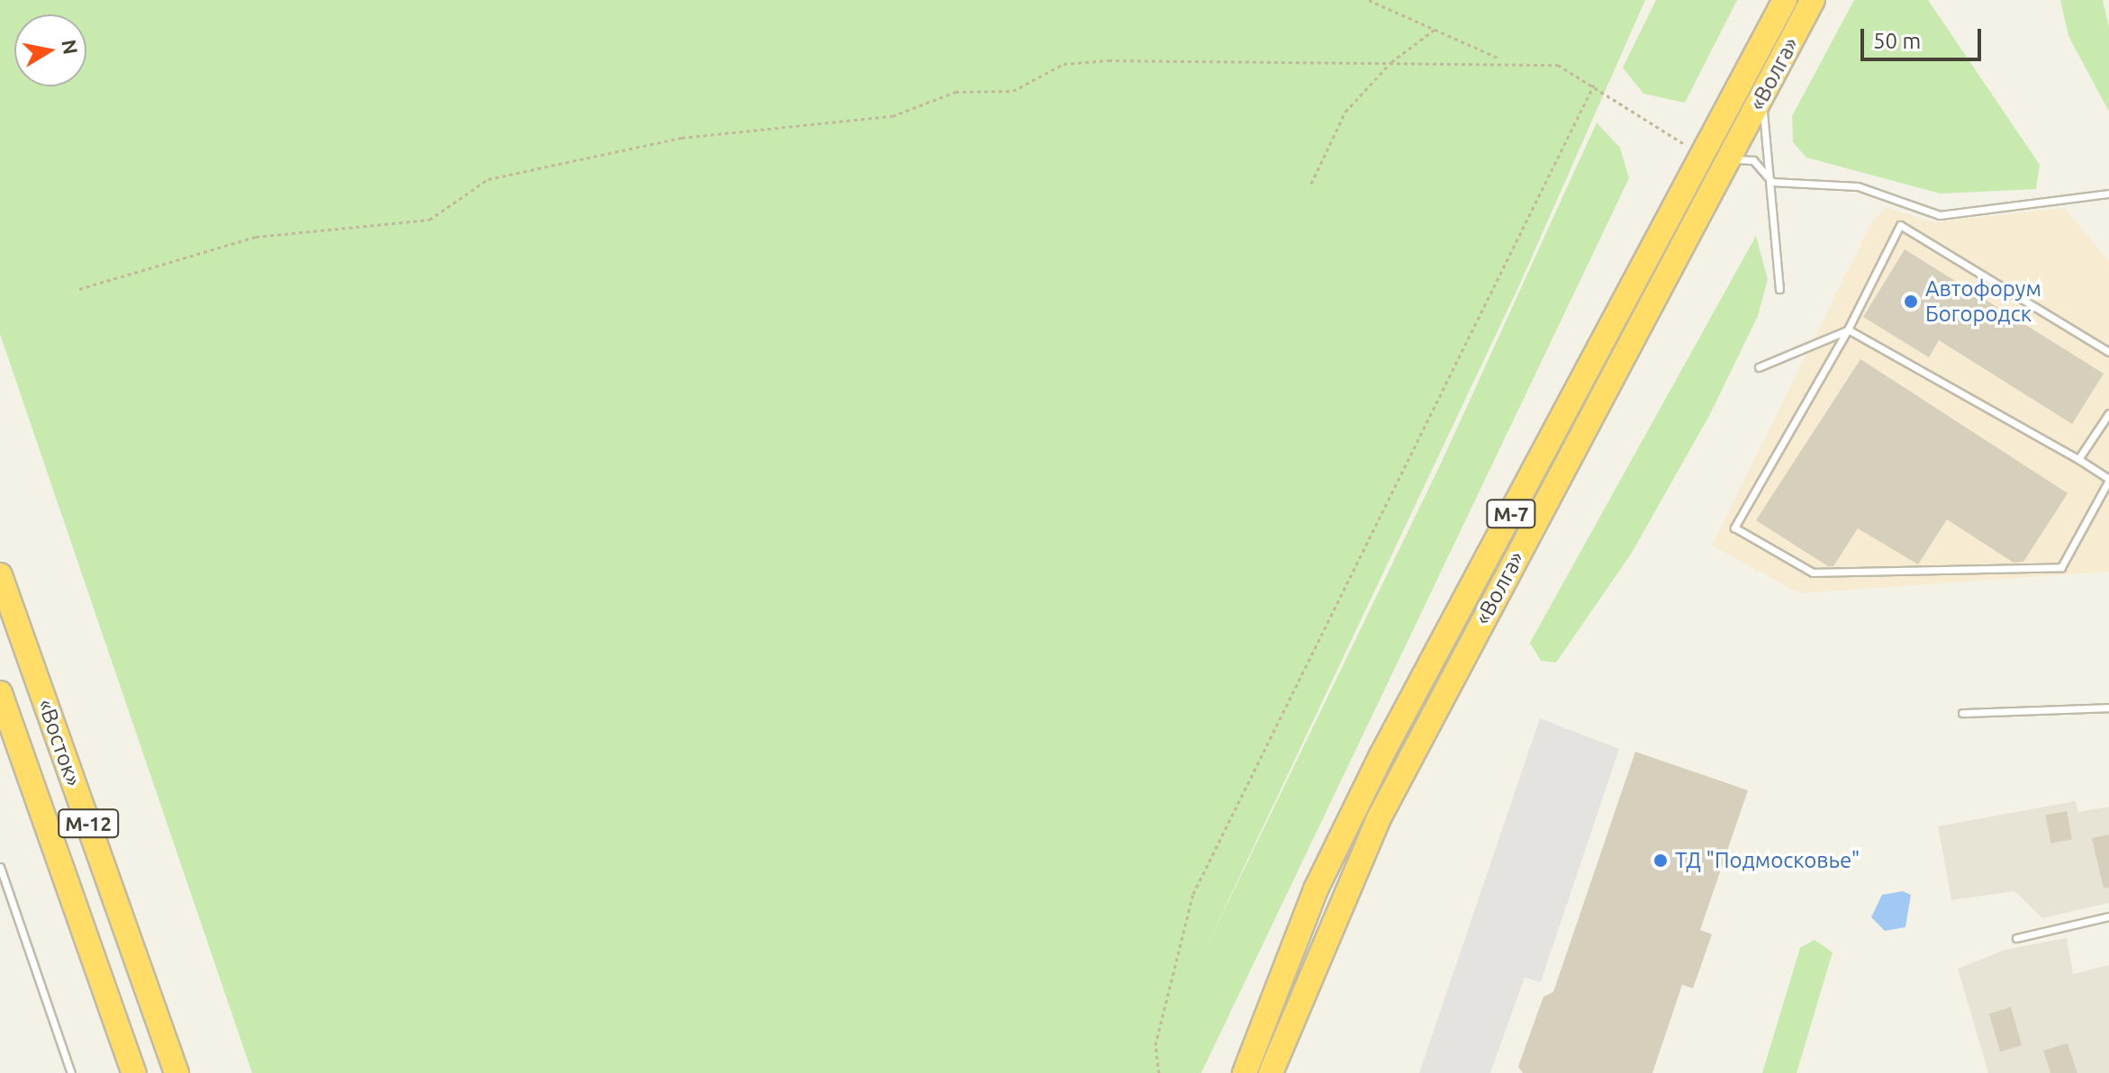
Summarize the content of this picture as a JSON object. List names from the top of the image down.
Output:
{
  "streets": {
    "highway": [
      "«Волга»",
      "М-7",
      "«Восток»",
      "М-12"
    ]
  },
  "places": ["Автофорум Богородск", "ТД \"Подмосковье\""],
  "scale_bar": "50 m",
  "north": "right"
}
